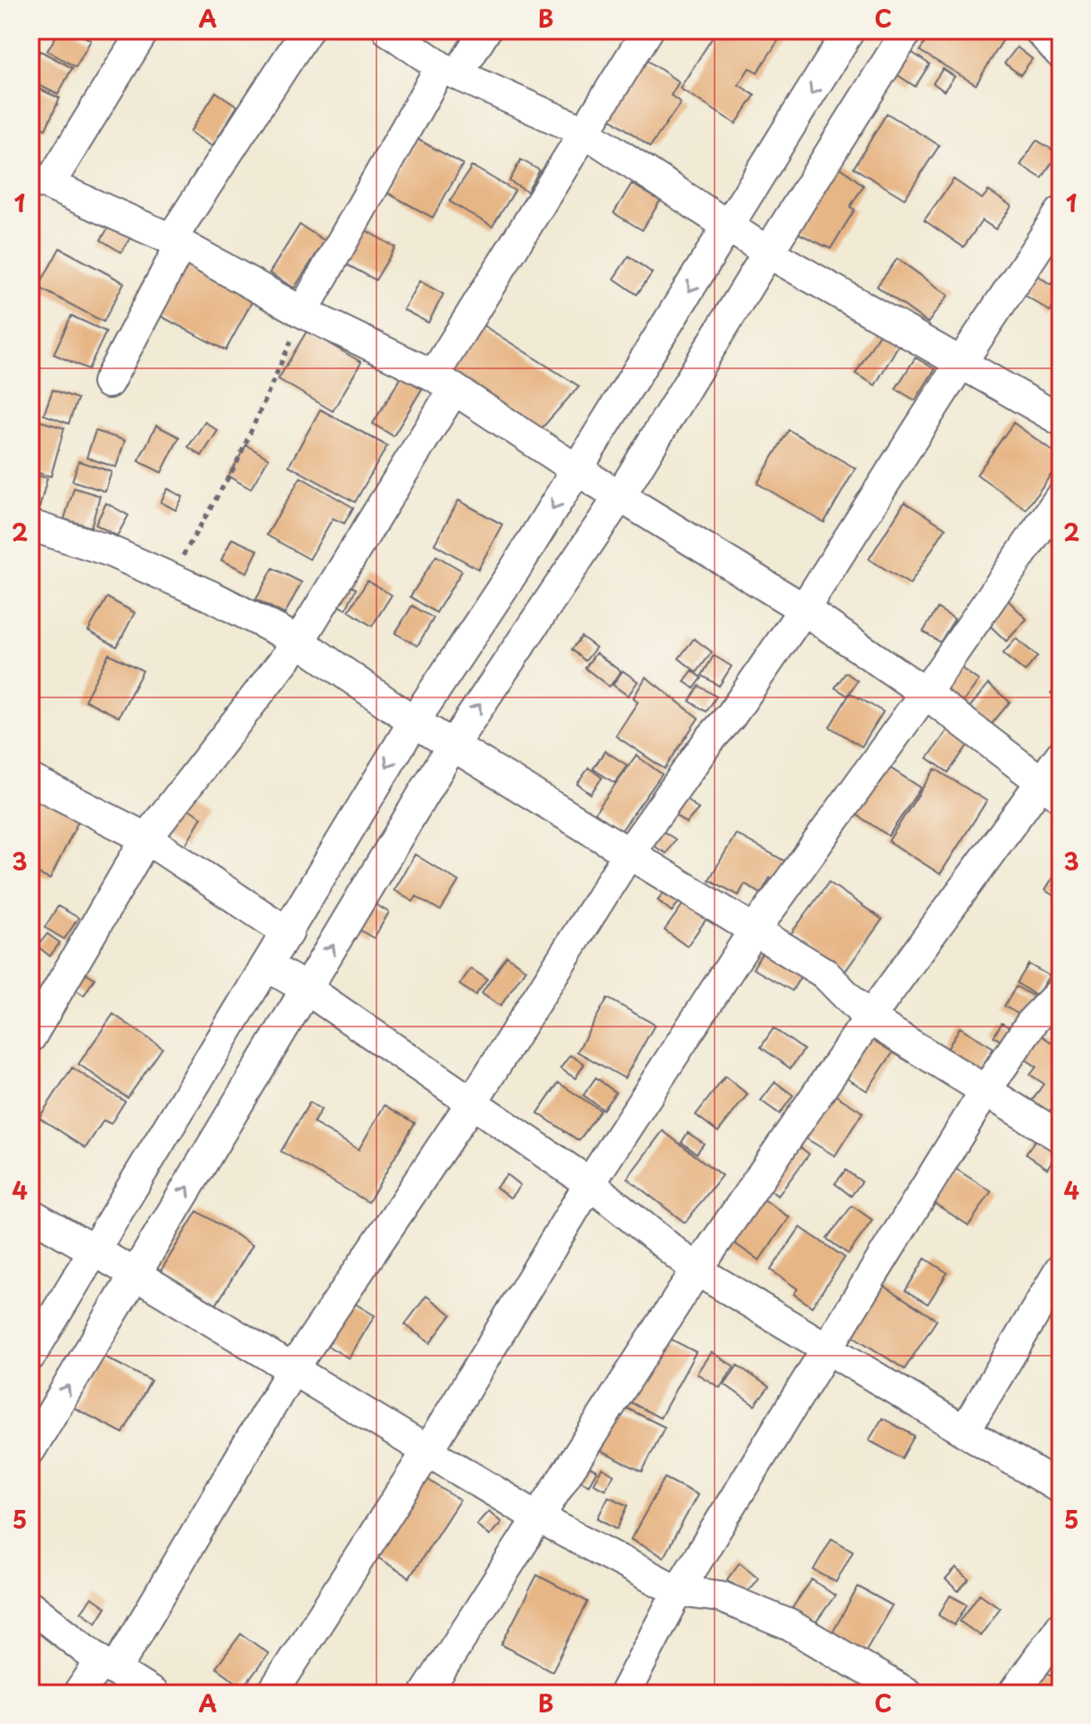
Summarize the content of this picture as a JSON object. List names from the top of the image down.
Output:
{
  "grid": {
    "columns": ["A", "B", "C"],
    "rows": [
      "1",
      "2",
      "3",
      "4",
      "5"
    ]
  }
}
